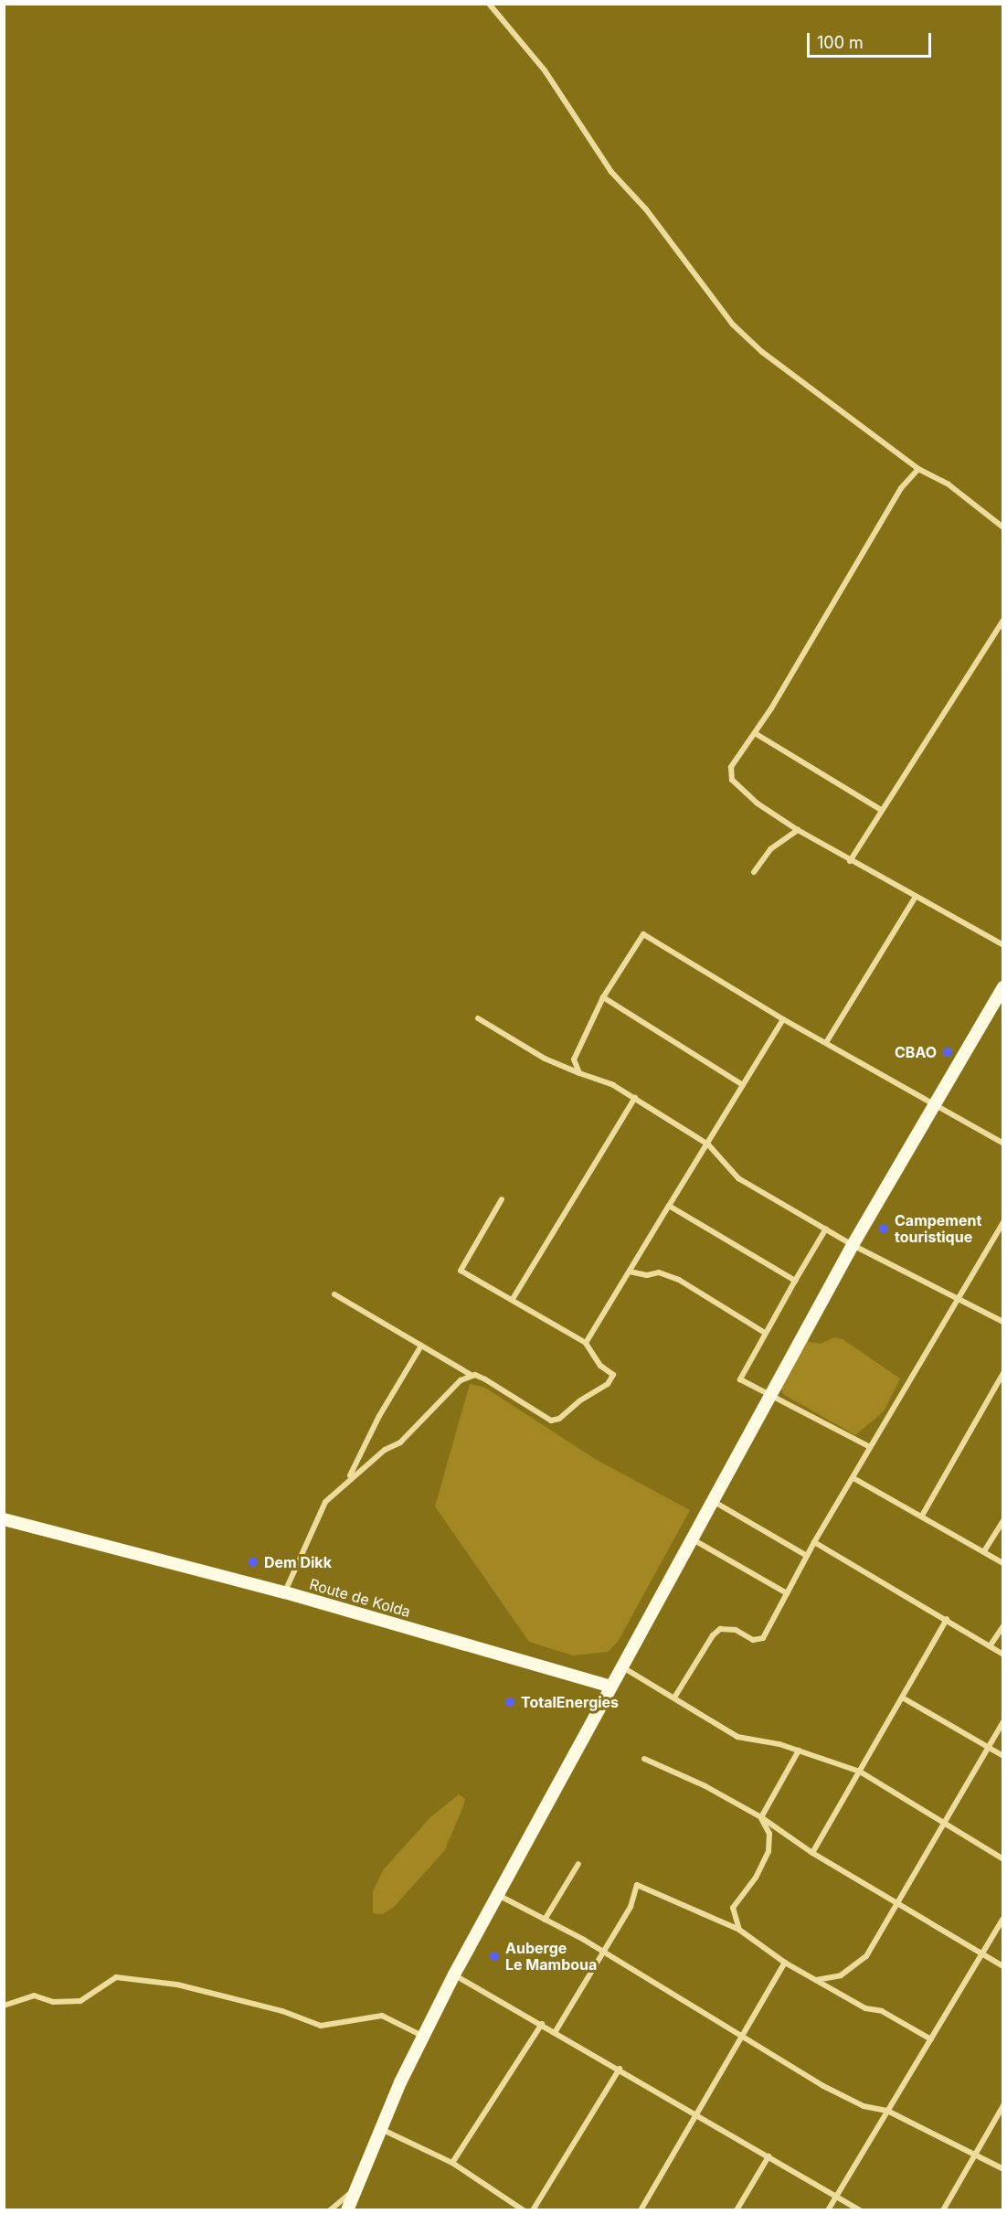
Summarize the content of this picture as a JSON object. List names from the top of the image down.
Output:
{
  "streets": {
    "main road": ["Route de Kolda"]
  },
  "places": [
    "CBAO",
    "Campement touristique",
    "Dem Dikk",
    "TotalEnergies",
    "Auberge Le Mamboua"
  ],
  "scale_bar": "100 m"
}
